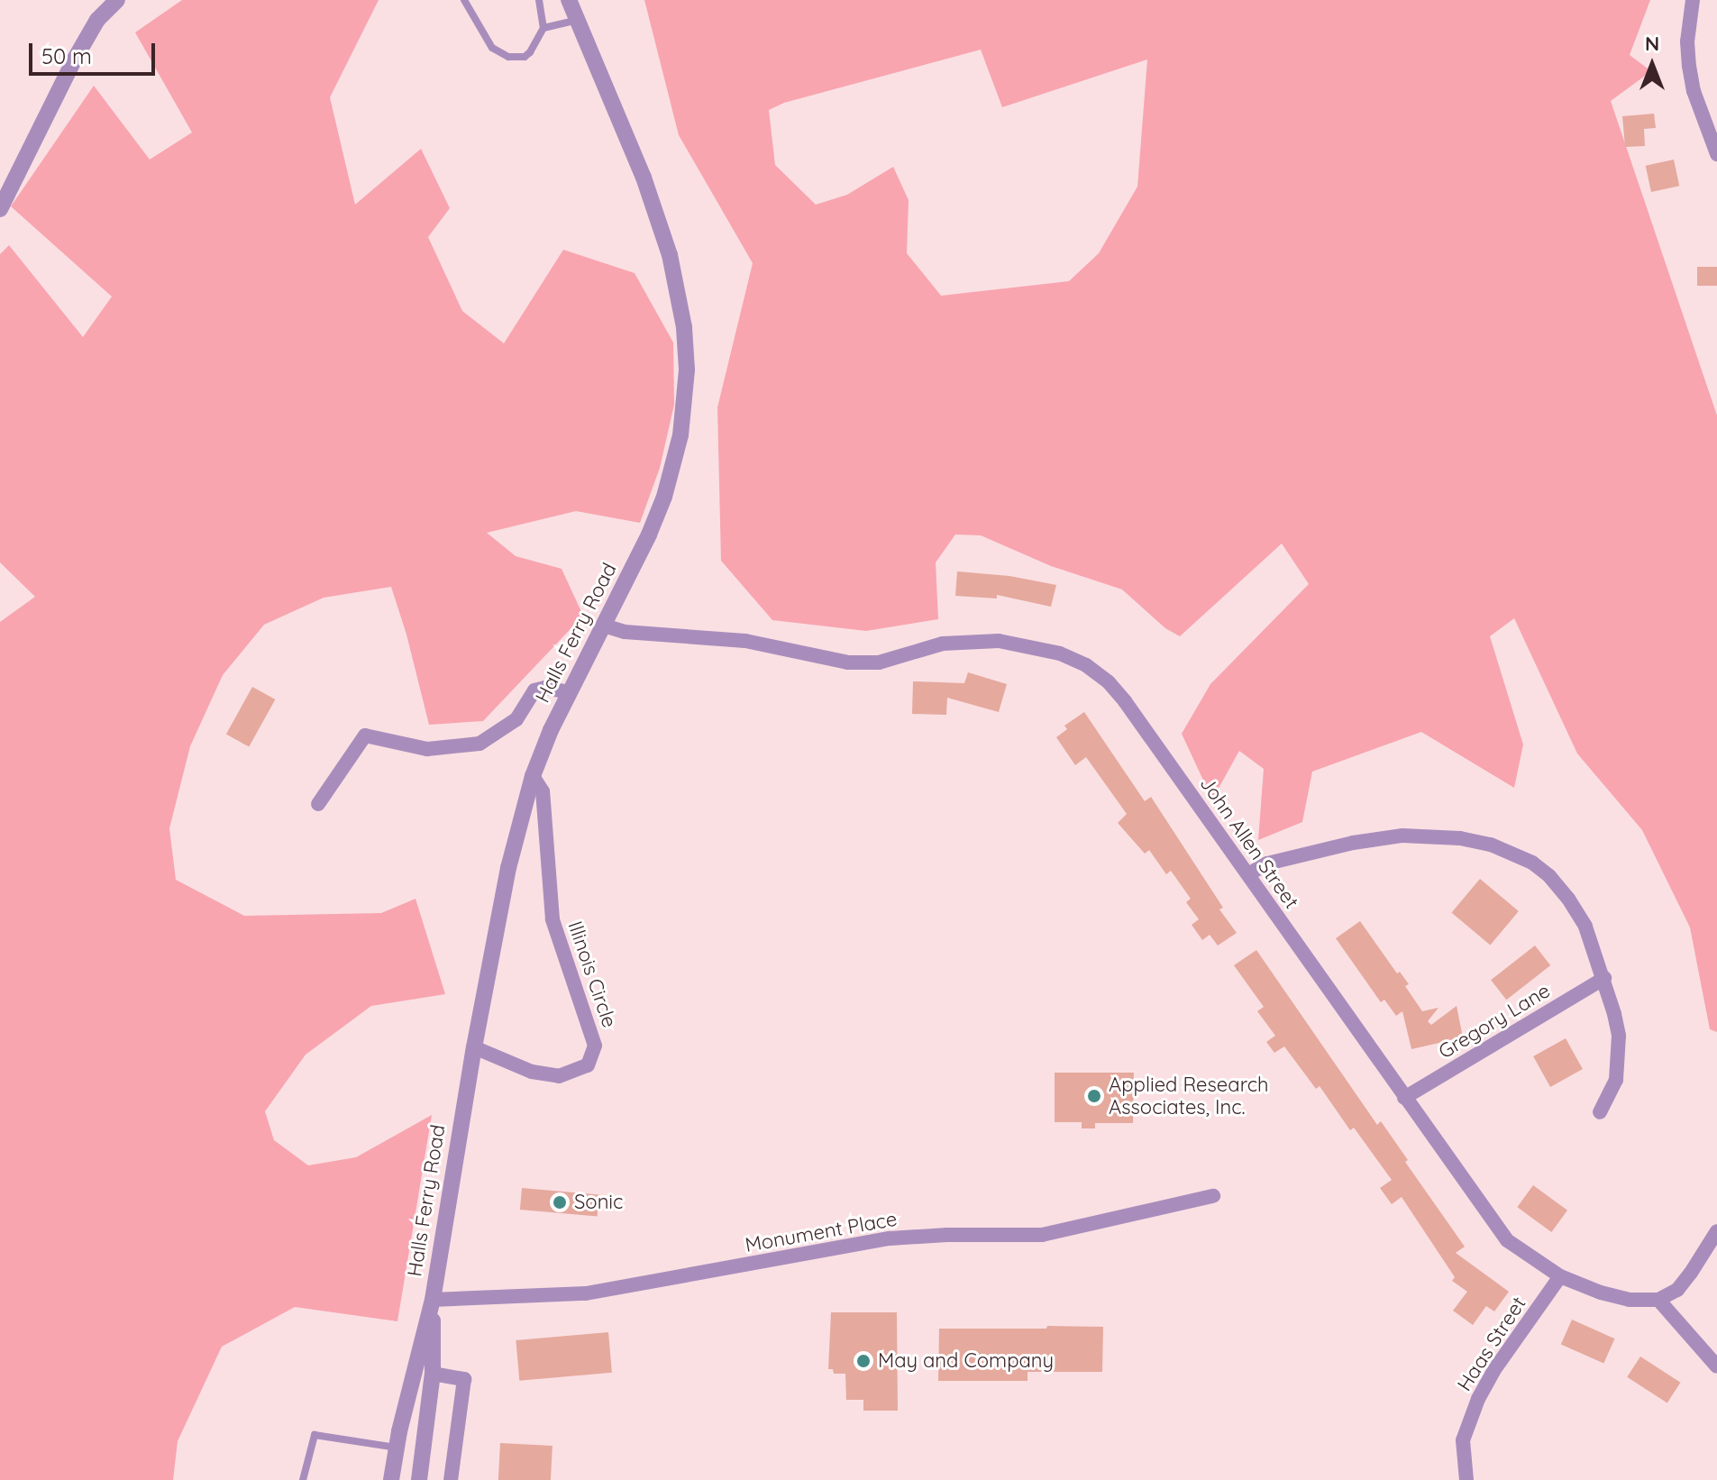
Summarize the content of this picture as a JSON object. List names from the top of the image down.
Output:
{
  "streets": {
    "street": [
      "Halls Ferry Road",
      "John Allen Street",
      "Illinois Circle",
      "Gregory Lane",
      "Monument Place",
      "Haas Street"
    ]
  },
  "crossings": [
    ["Halls Ferry Road", "John Allen Street"],
    ["Halls Ferry Road", "Illinois Circle"],
    ["Halls Ferry Road", "Monument Place"],
    ["John Allen Street", "Gregory Lane"],
    ["John Allen Street", "Haas Street"]
  ],
  "places": ["Applied Research Associates, Inc.", "Sonic", "May and Company"],
  "scale_bar": "50 m",
  "north": "top"
}
